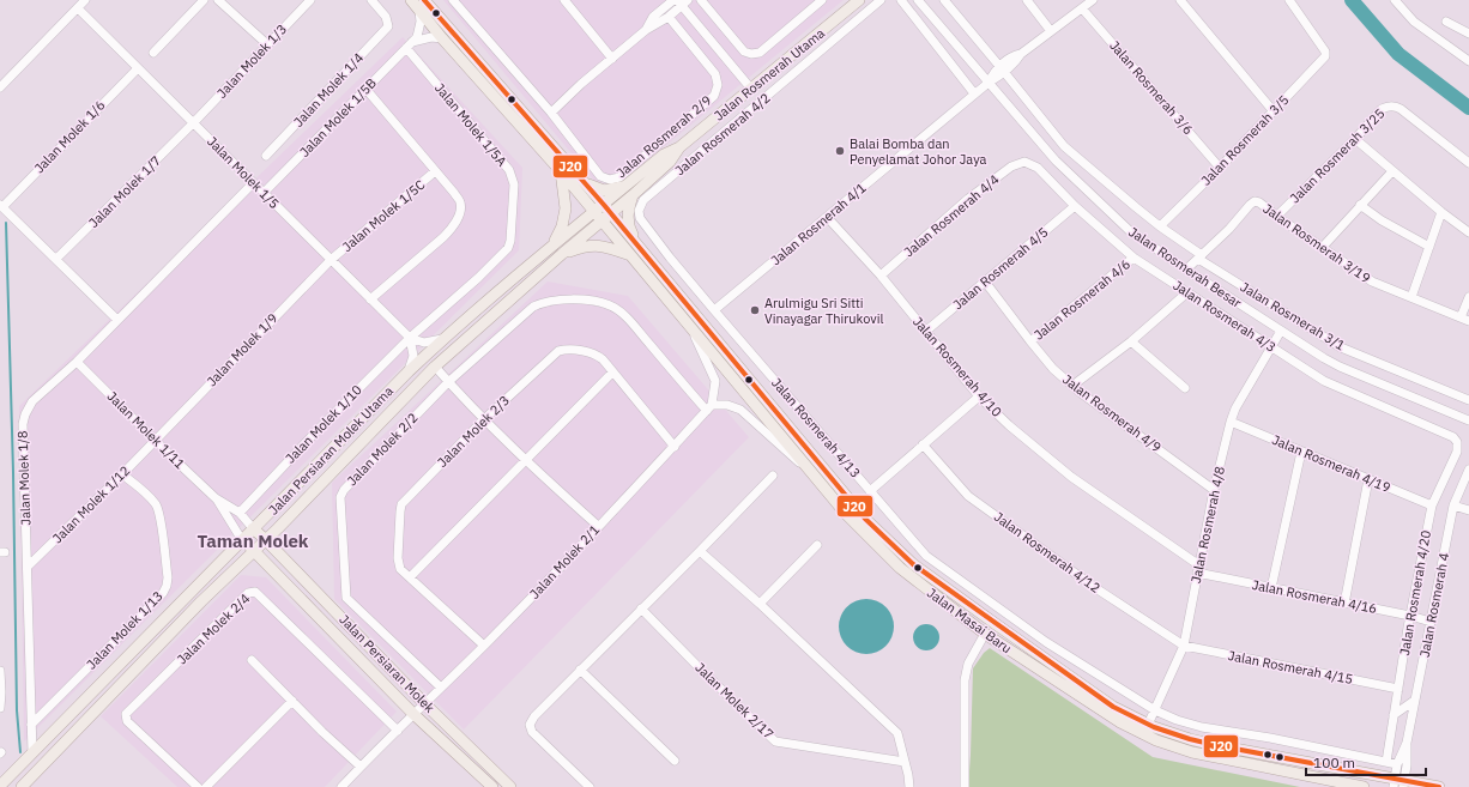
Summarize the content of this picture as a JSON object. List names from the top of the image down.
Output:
{
  "streets": {
    "main road": [
      "Jalan Rosmerah Utama",
      "Jalan Persiaran Molek Utama",
      "Jalan Masai Baru",
      "Jalan Persiaran Molek"
    ],
    "street": [
      "Jalan Molek 1/3",
      "Jalan Rosmerah 3/6",
      "Jalan Molek 1/4",
      "Jalan Molek 1/5B",
      "Jalan Molek 1/5A",
      "Jalan Rosmerah 4/2",
      "Jalan Molek 1/6",
      "Jalan Rosmerah 2/9",
      "Jalan Rosmerah 3/5",
      "Jalan Rosmerah 3/25",
      "Jalan Molek 1/5",
      "Jalan Molek 1/7",
      "Jalan Molek 1/5C",
      "Jalan Rosmerah 4/4",
      "Jalan Rosmerah 4/1",
      "Jalan Rosmerah 3/19",
      "Jalan Rosmerah Besar",
      "Jalan Rosmerah 4/5",
      "Jalan Rosmerah 4/6",
      "Jalan Rosmerah 4/3",
      "Jalan Rosmerah 3/1",
      "Jalan Molek 1/9",
      "Jalan Rosmerah 4/10",
      "Jalan Rosmerah 4/9",
      "Jalan Molek 1/10",
      "Jalan Rosmerah 4/13",
      "Jalan Molek 1/11",
      "Jalan Molek 2/3",
      "Jalan Molek 2/2",
      "Jalan Rosmerah 4/19",
      "Jalan Molek 1/8",
      "Jalan Molek 1/12",
      "Jalan Rosmerah 4/8",
      "Jalan Rosmerah 4/12",
      "Jalan Molek 2/1",
      "Jalan Rosmerah 4/20",
      "Jalan Rosmerah 4/16",
      "Jalan Rosmerah 4",
      "Jalan Molek 2/4",
      "Jalan Molek 1/13",
      "Jalan Rosmerah 4/15",
      "Jalan Molek 2/17"
    ]
  },
  "crossings": [
    ["Jalan Molek 1/3", "Jalan Molek 1/5"],
    ["Jalan Molek 1/3", "Jalan Molek 1/7"],
    ["Jalan Rosmerah Utama", "Jalan Persiaran Molek Utama"],
    ["Jalan Rosmerah Utama", "Jalan Masai Baru"],
    ["Jalan Rosmerah 3/6", "Jalan Rosmerah 3/5"],
    ["Jalan Molek 1/5B", "Jalan Molek 1/5A"],
    ["Jalan Molek 1/5B", "Jalan Molek 1/5"],
    ["Jalan Molek 1/5B", "Jalan Molek 1/5C"],
    ["Jalan Molek 1/5B", "Jalan Masai Baru"],
    ["Jalan Molek 1/5A", "Jalan Molek 1/5"],
    ["Jalan Molek 1/5A", "Jalan Molek 1/10"],
    ["Jalan Rosmerah 4/2", "Jalan Rosmerah 4/13"],
    ["Jalan Molek 1/6", "Jalan Molek 1/5"],
    ["Jalan Rosmerah 3/5", "Jalan Rosmerah 3/1"],
    ["Jalan Rosmerah 3/25", "Jalan Rosmerah 3/19"],
    ["Jalan Molek 1/5", "Jalan Molek 1/7"],
    ["Jalan Molek 1/5", "Jalan Molek 1/5C"],
    ["Jalan Molek 1/5", "Jalan Molek 1/9"],
    ["Jalan Molek 1/5", "Jalan Molek 1/10"],
    ["Jalan Molek 1/5", "Jalan Molek 1/8"],
    ["Jalan Molek 1/5C", "Jalan Molek 1/9"],
    ["Jalan Rosmerah 4/4", "Jalan Rosmerah 4/3"],
    ["Jalan Rosmerah 4/4", "Jalan Rosmerah 4/10"],
    ["Jalan Rosmerah 4/1", "Jalan Rosmerah Besar"],
    ["Jalan Rosmerah 4/1", "Jalan Rosmerah 3/1"],
    ["Jalan Rosmerah 4/1", "Jalan Rosmerah 4/10"],
    ["Jalan Rosmerah 4/1", "Jalan Rosmerah 4/13"],
    ["Jalan Rosmerah 3/19", "Jalan Rosmerah Besar"],
    ["Jalan Rosmerah 3/19", "Jalan Rosmerah 3/1"],
    ["Jalan Rosmerah Besar", "Jalan Rosmerah 4/8"],
    ["Jalan Rosmerah 4/5", "Jalan Rosmerah 4/3"],
    ["Jalan Rosmerah 4/5", "Jalan Rosmerah 4/10"],
    ["Jalan Rosmerah 4/5", "Jalan Rosmerah 4/9"],
    ["Jalan Rosmerah 4/6", "Jalan Rosmerah 4/3"],
    ["Jalan Rosmerah 4/6", "Jalan Rosmerah 4/9"],
    ["Jalan Rosmerah 4/3", "Jalan Rosmerah 4/8"],
    ["Jalan Rosmerah 4/3", "Jalan Rosmerah 4/20"],
    ["Jalan Molek 1/9", "Jalan Molek 1/11"],
    ["Jalan Molek 1/9", "Jalan Molek 1/12"],
    ["Jalan Rosmerah 4/10", "Jalan Rosmerah 4/8"],
    ["Jalan Rosmerah 4/10", "Jalan Rosmerah 4/16"],
    ["Jalan Rosmerah 4/9", "Jalan Rosmerah 4/8"],
    ["Jalan Molek 1/10", "Jalan Molek 1/11"],
    ["Jalan Rosmerah 4/13", "Jalan Rosmerah 4/8"],
    ["Jalan Rosmerah 4/13", "Jalan Rosmerah 4/20"],
    ["Jalan Rosmerah 4/13", "Jalan Rosmerah 4"],
    ["Jalan Molek 1/11", "Jalan Persiaran Molek Utama"],
    ["Jalan Molek 1/11", "Jalan Molek 1/8"],
    ["Jalan Molek 1/11", "Jalan Molek 1/12"],
    ["Jalan Molek 1/11", "Jalan Persiaran Molek"],
    ["Jalan Molek 2/3", "Jalan Molek 2/1"],
    ["Jalan Molek 2/2", "Jalan Molek 2/1"],
    ["Jalan Persiaran Molek Utama", "Jalan Molek 1/8"],
    ["Jalan Persiaran Molek Utama", "Jalan Masai Baru"],
    ["Jalan Persiaran Molek Utama", "Jalan Persiaran Molek"],
    ["Jalan Rosmerah 4/19", "Jalan Rosmerah 4/8"],
    ["Jalan Rosmerah 4/19", "Jalan Rosmerah 4/20"],
    ["Jalan Molek 1/8", "Jalan Molek 1/12"],
    ["Jalan Molek 1/8", "Jalan Molek 1/13"],
    ["Jalan Molek 1/12", "Jalan Molek 1/13"],
    ["Jalan Rosmerah 4/8", "Jalan Rosmerah 4/12"],
    ["Jalan Rosmerah 4/8", "Jalan Rosmerah 4/16"],
    ["Jalan Rosmerah 4/8", "Jalan Masai Baru"],
    ["Jalan Rosmerah 4/8", "Jalan Rosmerah 4/15"],
    ["Jalan Rosmerah 4/12", "Jalan Rosmerah 4/15"],
    ["Jalan Molek 2/1", "Jalan Molek 2/4"],
    ["Jalan Molek 2/1", "Jalan Persiaran Molek"],
    ["Jalan Rosmerah 4/20", "Jalan Rosmerah 4/16"],
    ["Jalan Rosmerah 4/20", "Jalan Rosmerah 4/15"],
    ["Jalan Rosmerah 4/16", "Jalan Rosmerah 4"],
    ["Jalan Rosmerah 4", "Jalan Masai Baru"]
  ],
  "districts": ["Taman Molek"],
  "places": ["Balai Bomba dan Penyelamat Johor Jaya", "Arulmigu Sri Sitti Vinayagar Thirukovil"],
  "lines": ["transit line J20"],
  "scale_bar": "100 m"
}
